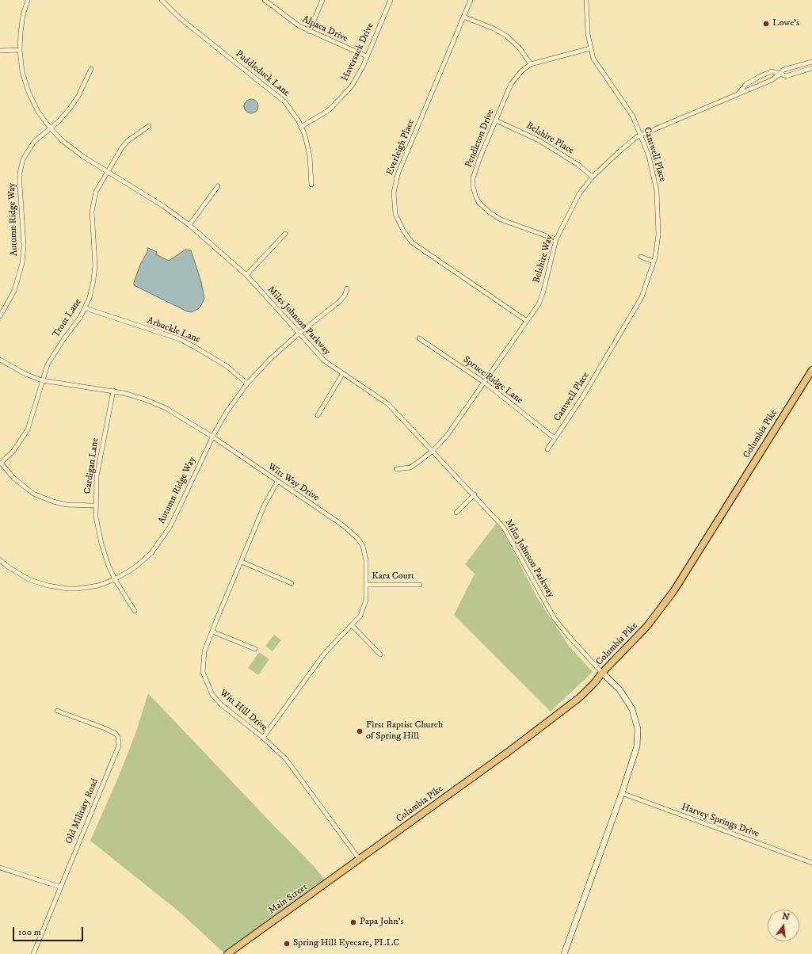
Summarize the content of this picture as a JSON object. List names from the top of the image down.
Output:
{
  "streets": {
    "main road": ["Columbia Pike", "Main Street"],
    "street": [
      "Alpaca Drive",
      "Haversack Drive",
      "Puddleduck Lane",
      "Pendleton Drive",
      "Belshire Place",
      "Everleigh Place",
      "Cantwell Place",
      "Autumn Ridge Way",
      "Belshire Way",
      "Trout Lane",
      "Miles Johnson Parkway",
      "Arbuckle Lane",
      "Spruce Ridge Lane",
      "Cardigan Lane",
      "Witt Way Drive",
      "Kara Court",
      "Witt Hill Drive",
      "Old Military Road",
      "Harvey Springs Drive"
    ]
  },
  "crossings": [
    ["Alpaca Drive", "Haversack Drive"],
    ["Haversack Drive", "Puddleduck Lane"],
    ["Pendleton Drive", "Belshire Place"],
    ["Pendleton Drive", "Cantwell Place"],
    ["Pendleton Drive", "Belshire Way"],
    ["Belshire Place", "Belshire Way"],
    ["Everleigh Place", "Belshire Way"],
    ["Cantwell Place", "Belshire Way"],
    ["Cantwell Place", "Spruce Ridge Lane"],
    ["Autumn Ridge Way", "Miles Johnson Parkway"],
    ["Autumn Ridge Way", "Arbuckle Lane"],
    ["Autumn Ridge Way", "Cardigan Lane"],
    ["Autumn Ridge Way", "Witt Way Drive"],
    ["Belshire Way", "Miles Johnson Parkway"],
    ["Belshire Way", "Spruce Ridge Lane"],
    ["Trout Lane", "Miles Johnson Parkway"],
    ["Trout Lane", "Arbuckle Lane"],
    ["Trout Lane", "Witt Way Drive"],
    ["Miles Johnson Parkway", "Columbia Pike"],
    ["Columbia Pike", "Witt Hill Drive"],
    ["Columbia Pike", "Main Street"],
    ["Cardigan Lane", "Witt Way Drive"],
    ["Witt Way Drive", "Kara Court"],
    ["Witt Way Drive", "Witt Hill Drive"],
    ["Witt Hill Drive", "Main Street"]
  ],
  "places": [
    "Lowe's",
    "First Baptist Church of Spring Hill",
    "Papa John's",
    "Spring Hill Eyecare, PLLC"
  ],
  "scale_bar": "100 m",
  "north": "top"
}
